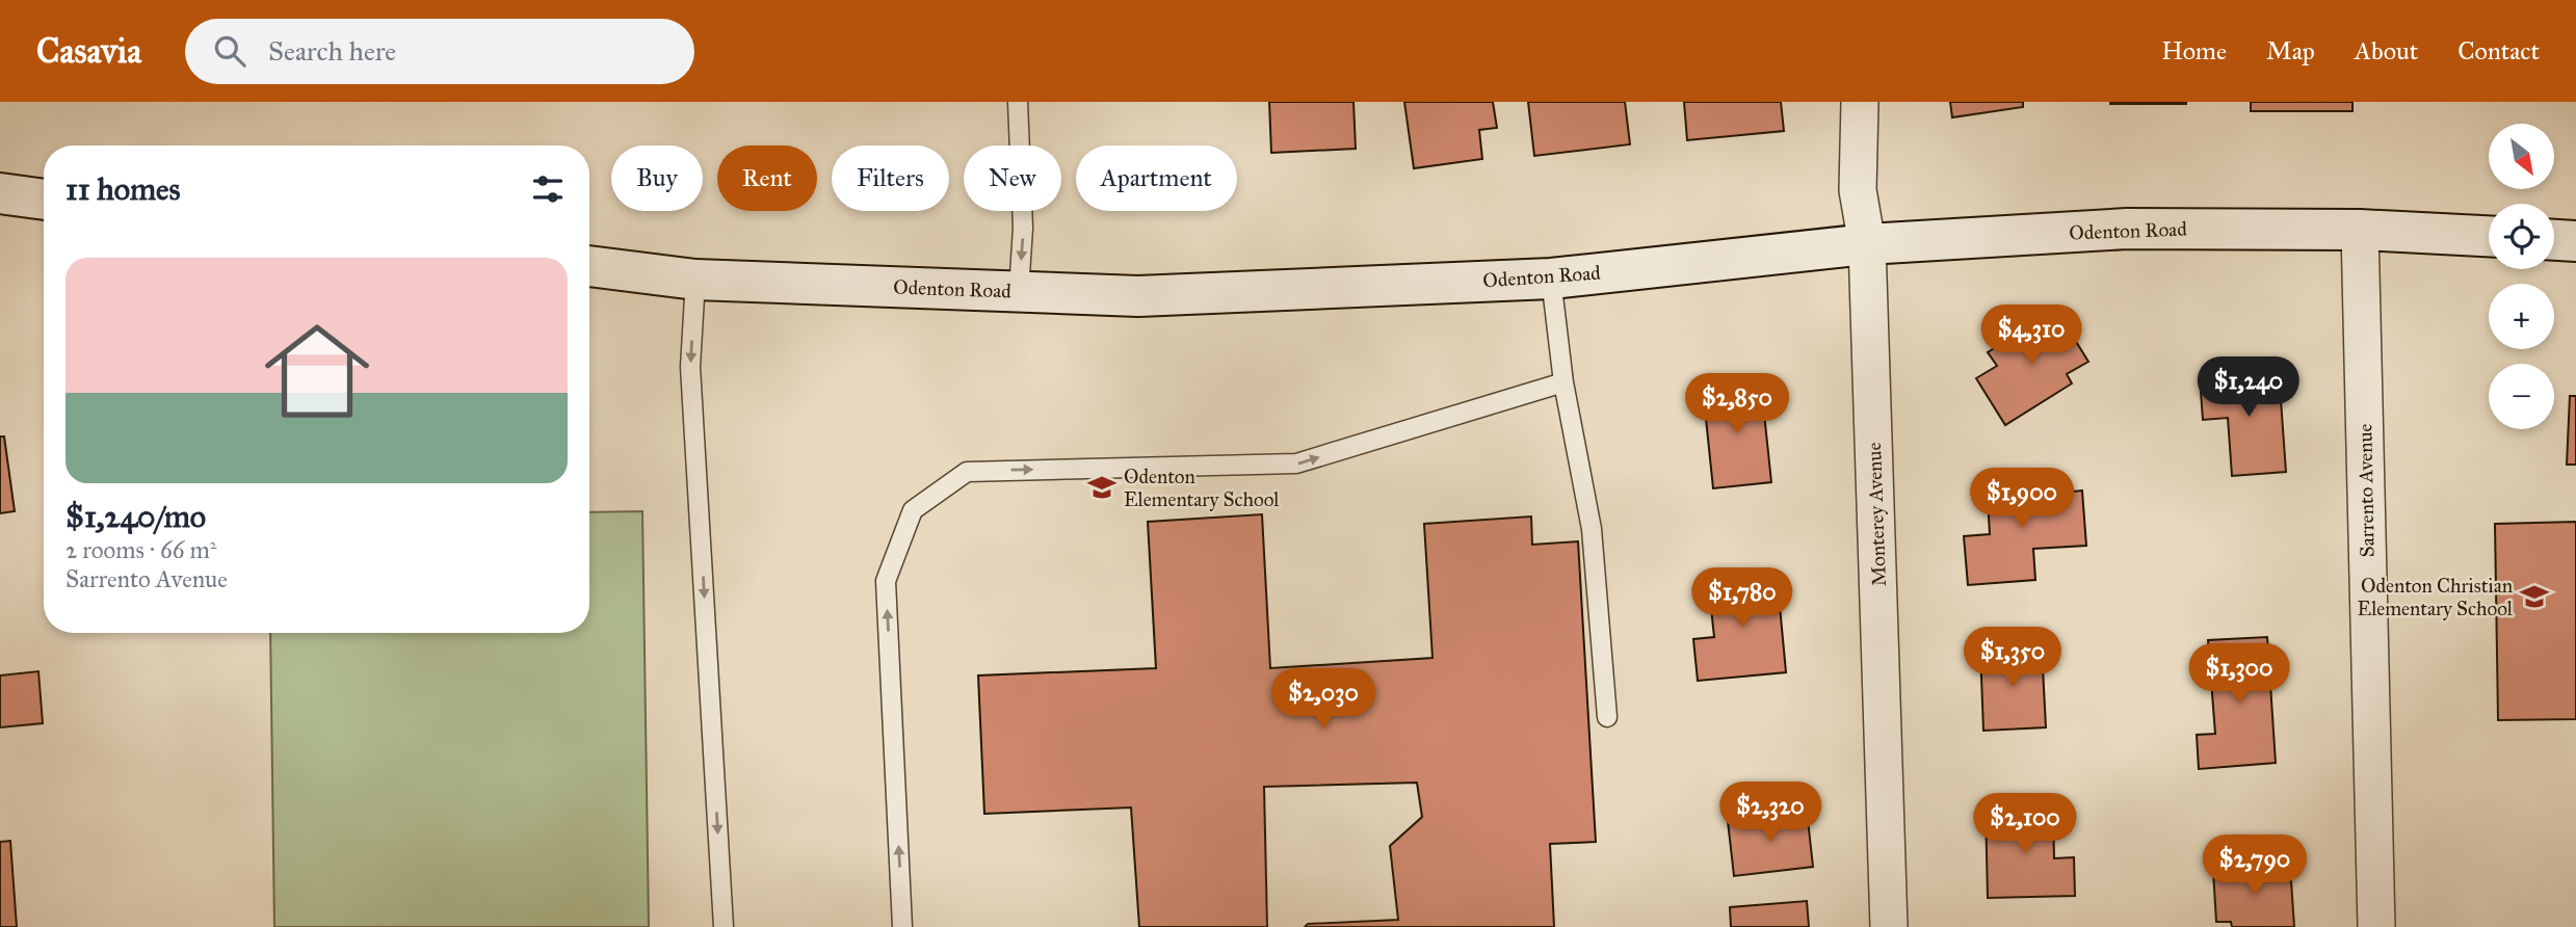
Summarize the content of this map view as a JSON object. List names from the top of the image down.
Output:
{
  "streets": {
    "street": ["Odenton Road", "Sarrento Avenue", "Monterey Avenue"]
  },
  "crossings": [
    ["Odenton Road", "Sarrento Avenue"],
    ["Odenton Road", "Monterey Avenue"]
  ],
  "places": {
    "school or university": ["Odenton Elementary School", "Odenton Christian Elementary School"]
  },
  "north": "bottom right",
  "page": {
    "header": "Casavia",
    "search": "Search here",
    "nav": [
      "Home",
      "Map",
      "About",
      "Contact"
    ],
    "map_buttons": ["+", "−"],
    "chip": [
      "Buy",
      "Rent",
      "Filters",
      "New",
      "Apartment"
    ],
    "heading": "11 homes",
    "list": [
      {
        "name": "$1,240/mo",
        "note": "2 rooms · 66 m² · Sarrento Avenue"
      }
    ],
    "price": [
      "$4,310",
      "$1,240",
      "$2,850",
      "$1,900",
      "$1,780",
      "$1,350",
      "$1,300",
      "$2,030",
      "$2,320",
      "$2,100",
      "$2,790"
    ]
  }
}
